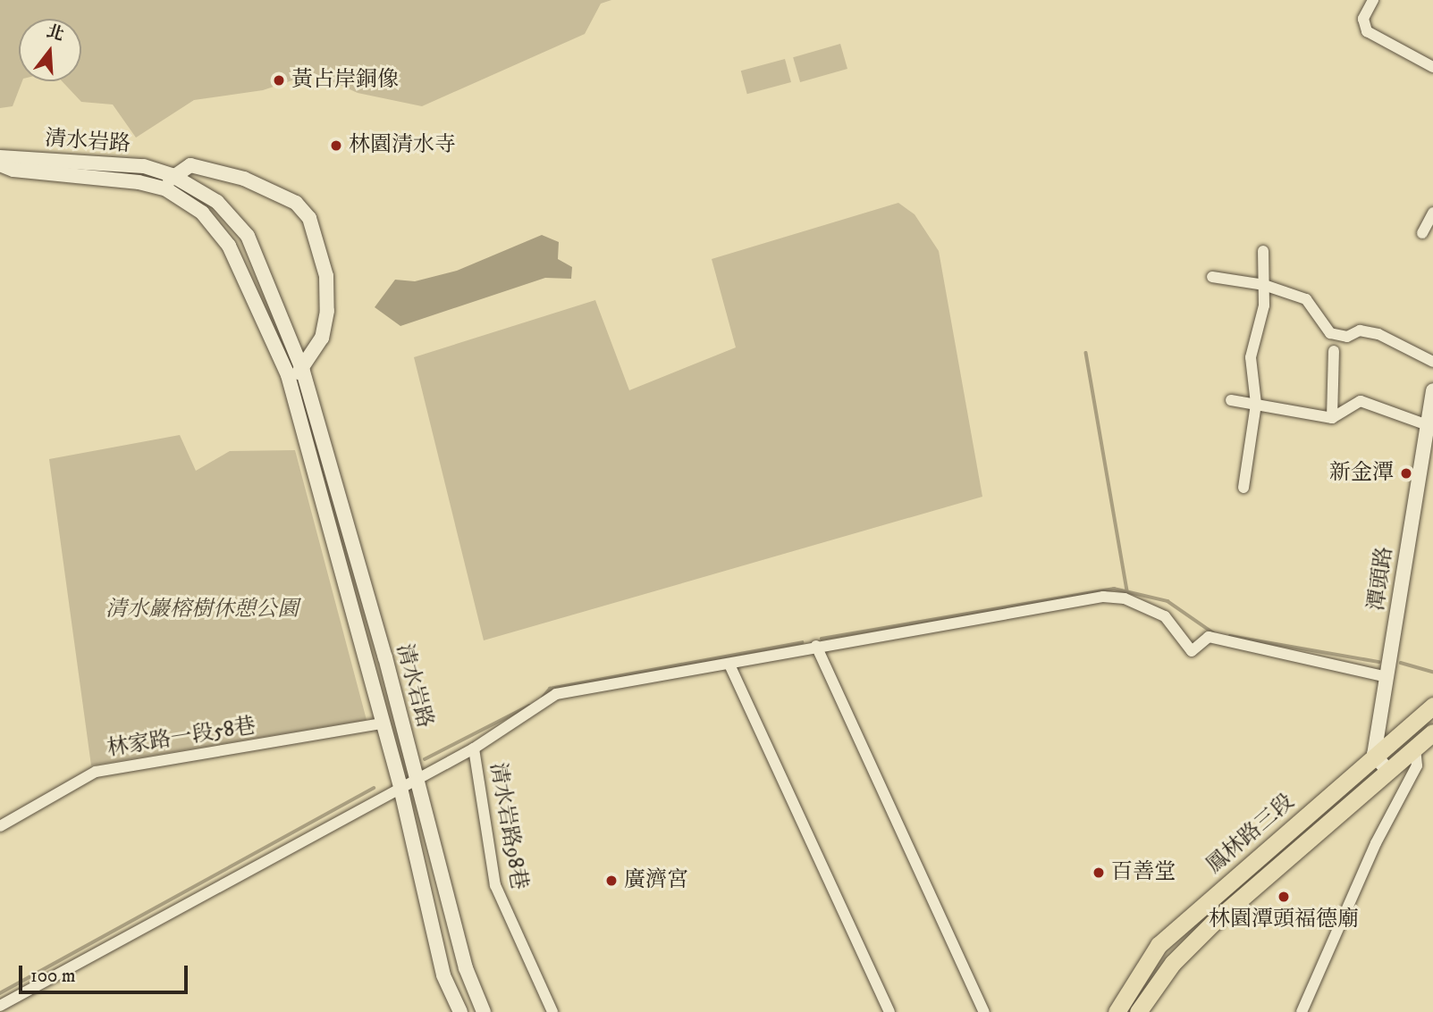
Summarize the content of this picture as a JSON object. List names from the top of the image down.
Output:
{
  "streets": {
    "main road": ["鳳林路三段"],
    "street": [
      "清水岩路",
      "潭頭路",
      "林家路一段58巷",
      "清水岩路98巷"
    ]
  },
  "crossings": [
    ["清水岩路", "林家路一段58巷"],
    ["潭頭路", "鳳林路三段"]
  ],
  "parks": ["清水巖榕樹休憩公園"],
  "places": [
    "黃占岸銅像",
    "林園清水寺",
    "新金潭",
    "百善堂",
    "廣濟宮",
    "林園潭頭福德廟"
  ],
  "scale_bar": "100 m",
  "north": "top"
}
